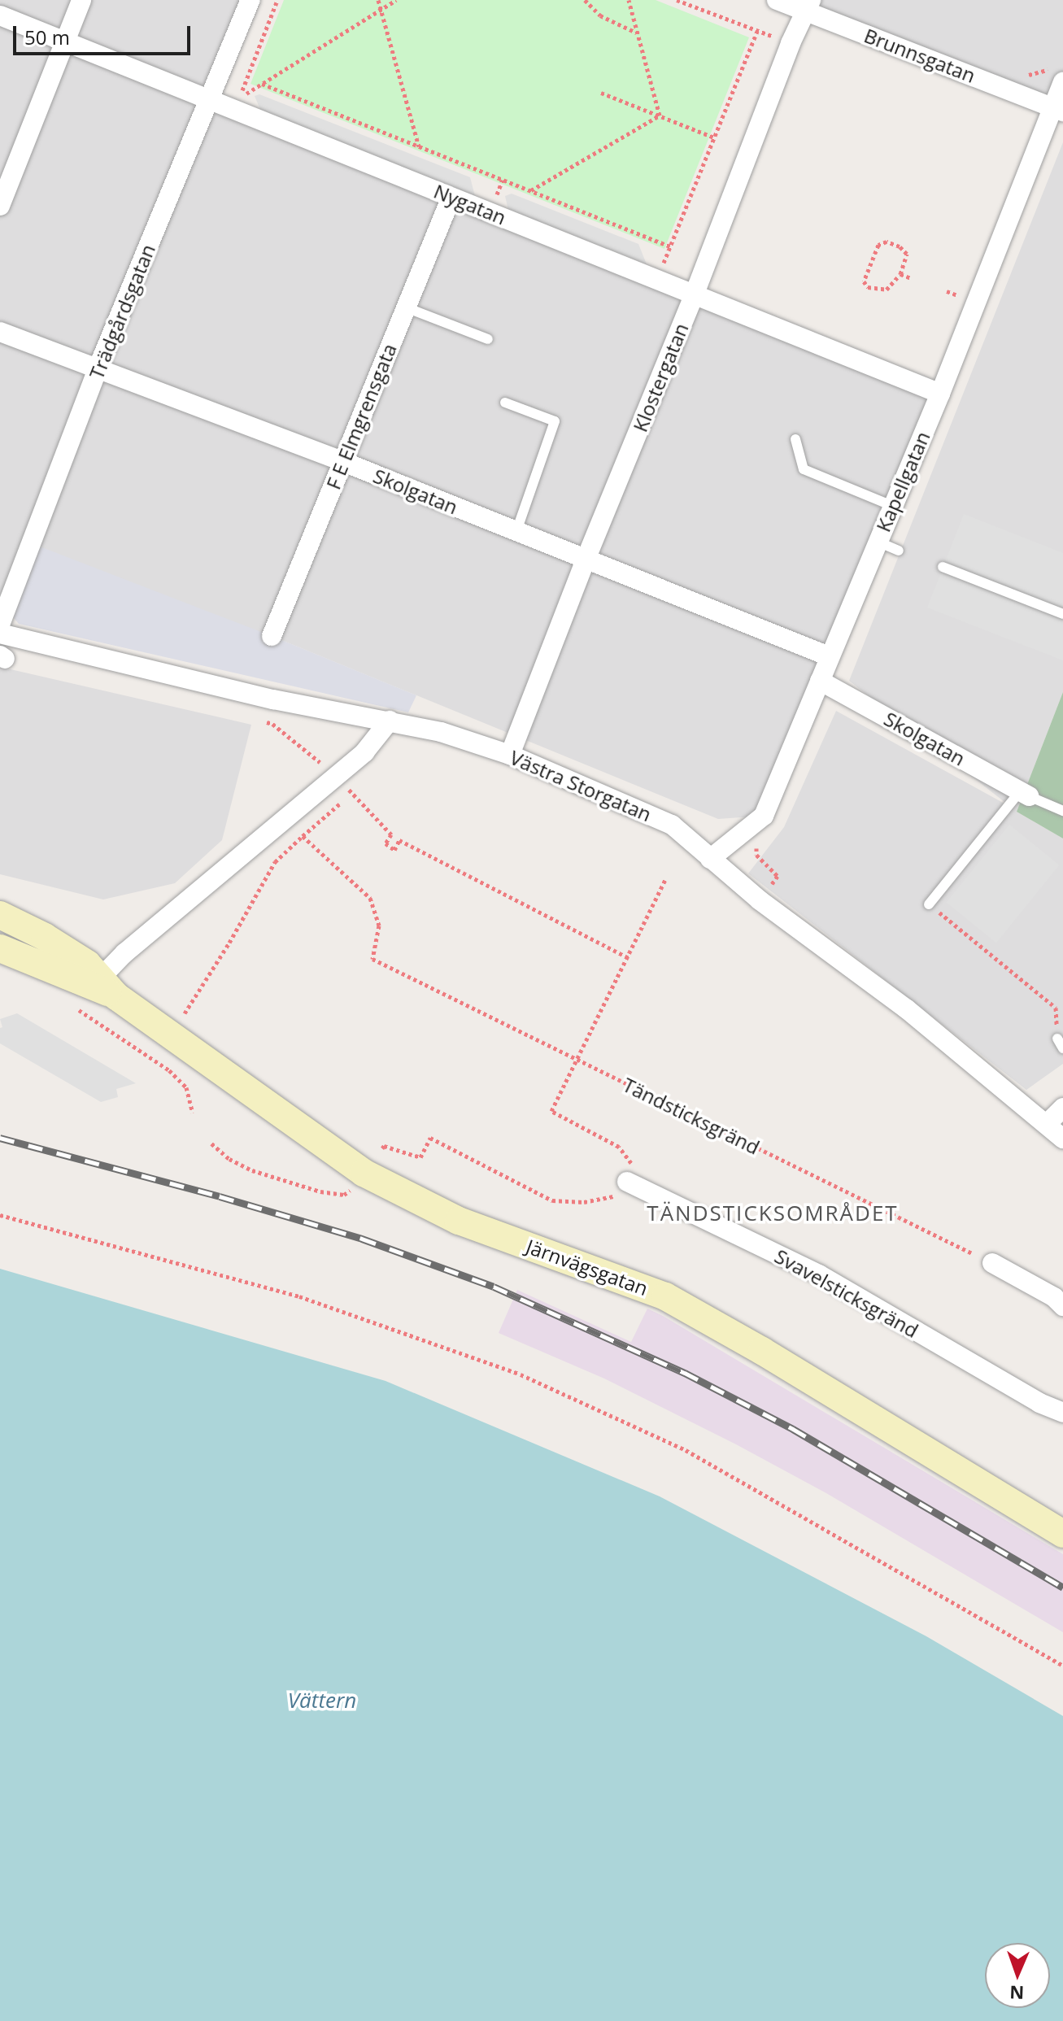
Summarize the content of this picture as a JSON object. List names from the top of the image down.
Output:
{
  "streets": {
    "street": [
      "Brunnsgatan",
      "Nygatan",
      "Trädgårdsgatan",
      "Klostergatan",
      "F E Elmgrensgata",
      "Kapellgatan",
      "Skolgatan",
      "Västra Storgatan",
      "Järnvägsgatan",
      "Svavelsticksgränd"
    ],
    "path": ["Tändsticksgränd"]
  },
  "crossings": [
    ["Brunnsgatan", "Klostergatan"],
    ["Brunnsgatan", "Kapellgatan"],
    ["Nygatan", "Trädgårdsgatan"],
    ["Nygatan", "Klostergatan"],
    ["Nygatan", "F E Elmgrensgata"],
    ["Nygatan", "Kapellgatan"],
    ["Trädgårdsgatan", "Skolgatan"],
    ["Klostergatan", "Skolgatan"],
    ["Klostergatan", "Västra Storgatan"],
    ["F E Elmgrensgata", "Skolgatan"],
    ["Kapellgatan", "Skolgatan"],
    ["Kapellgatan", "Västra Storgatan"]
  ],
  "districts": ["TÄNDSTICKSOMRÅDET"],
  "water": ["Vättern"],
  "scale_bar": "50 m",
  "north": "bottom"
}
